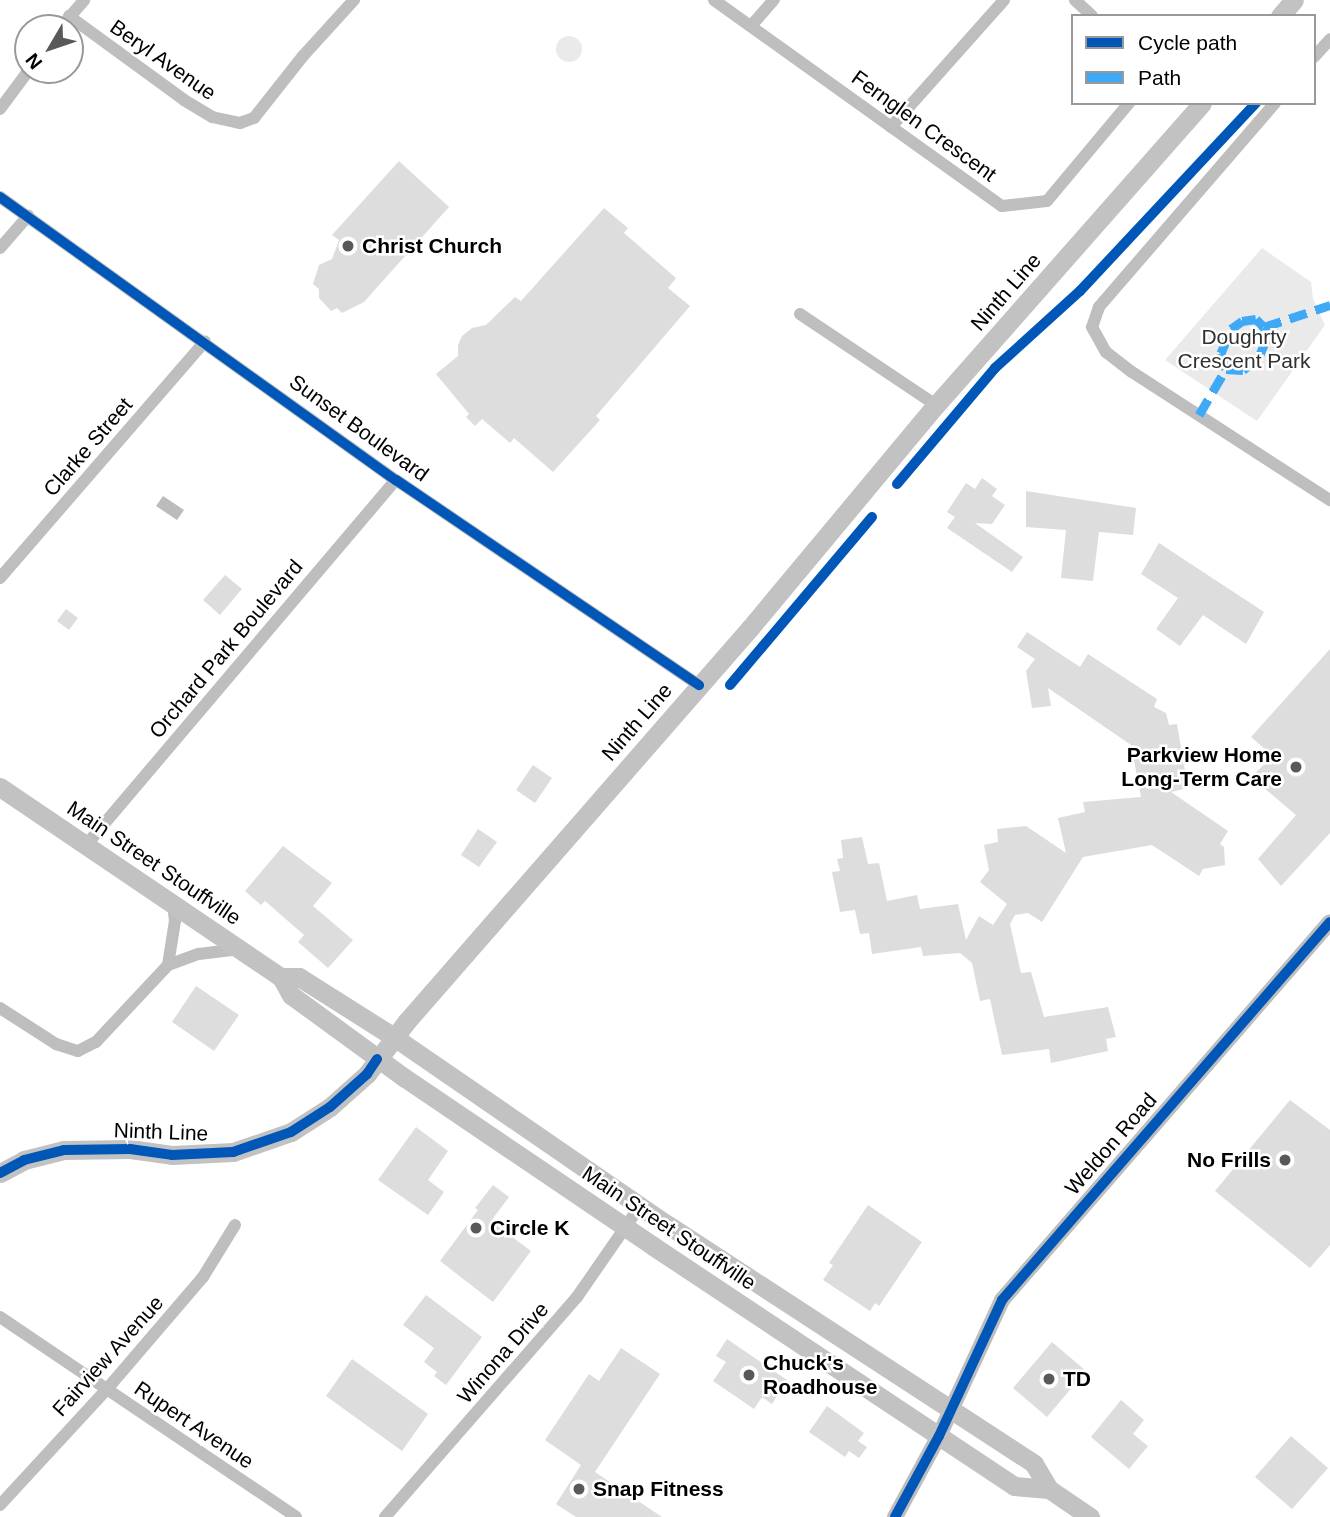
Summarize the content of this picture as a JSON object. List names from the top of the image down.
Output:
{
  "streets": {
    "main road": ["Ninth Line", "Main Street Stouffville"],
    "street": [
      "Beryl Avenue",
      "Fernglen Crescent",
      "Sunset Boulevard",
      "Clarke Street",
      "Orchard Park Boulevard",
      "Weldon Road",
      "Winona Drive",
      "Fairview Avenue",
      "Rupert Avenue"
    ]
  },
  "crossings": [
    ["Ninth Line", "Sunset Boulevard"],
    ["Ninth Line", "Main Street Stouffville"],
    ["Sunset Boulevard", "Clarke Street"],
    ["Sunset Boulevard", "Orchard Park Boulevard"],
    ["Orchard Park Boulevard", "Main Street Stouffville"],
    ["Main Street Stouffville", "Weldon Road"],
    ["Main Street Stouffville", "Winona Drive"],
    ["Fairview Avenue", "Rupert Avenue"]
  ],
  "parks": ["Doughrty Crescent Park"],
  "places": [
    "Christ Church",
    "Parkview Home Long-Term Care",
    "No Frills",
    "Circle K",
    "Chuck's Roadhouse",
    "TD",
    "Snap Fitness"
  ],
  "legend": ["Cycle path", "Path"],
  "north": "bottom left"
}
